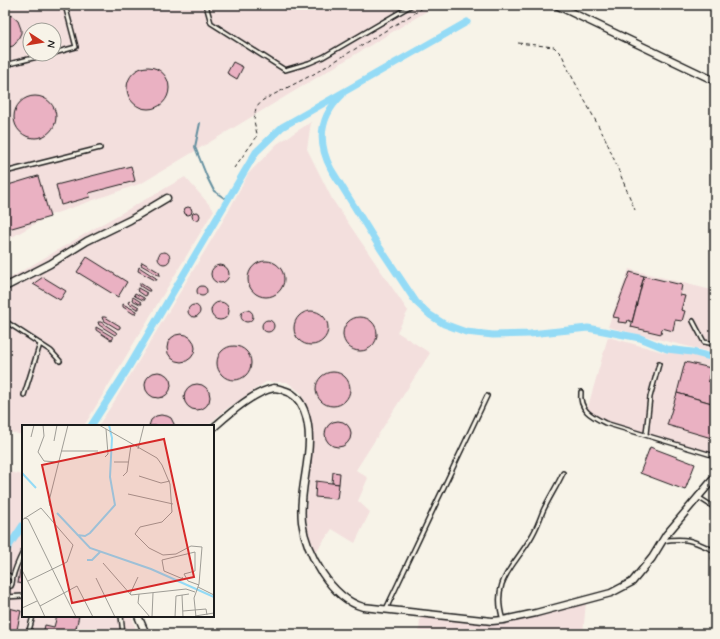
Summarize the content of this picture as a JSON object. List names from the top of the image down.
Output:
{
  "north": "right"
}
